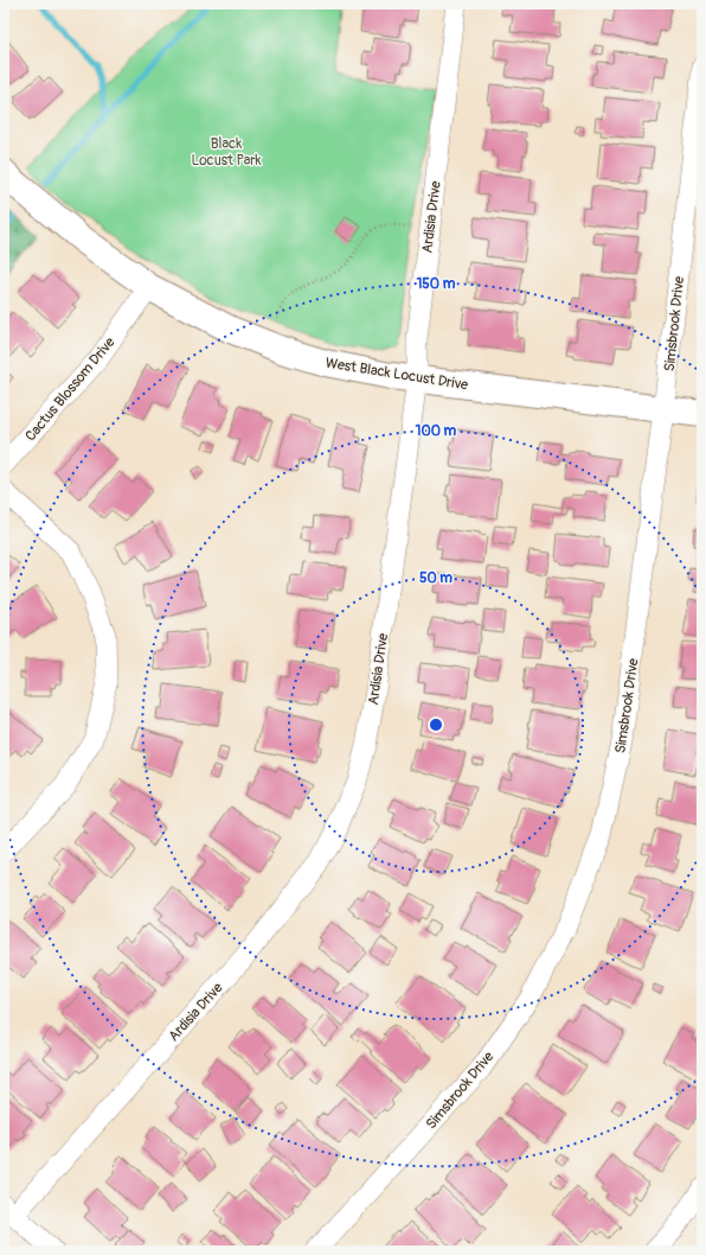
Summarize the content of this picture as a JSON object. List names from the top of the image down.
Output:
{
  "streets": {
    "street": [
      "Ardisia Drive",
      "Simsbrook Drive",
      "West Black Locust Drive",
      "Cactus Blossom Drive"
    ]
  },
  "crossings": [
    ["Ardisia Drive", "West Black Locust Drive"],
    ["Simsbrook Drive", "West Black Locust Drive"],
    ["West Black Locust Drive", "Cactus Blossom Drive"]
  ],
  "parks": ["Black Locust Park"],
  "rings": ["150 m", "100 m", "50 m"]
}
